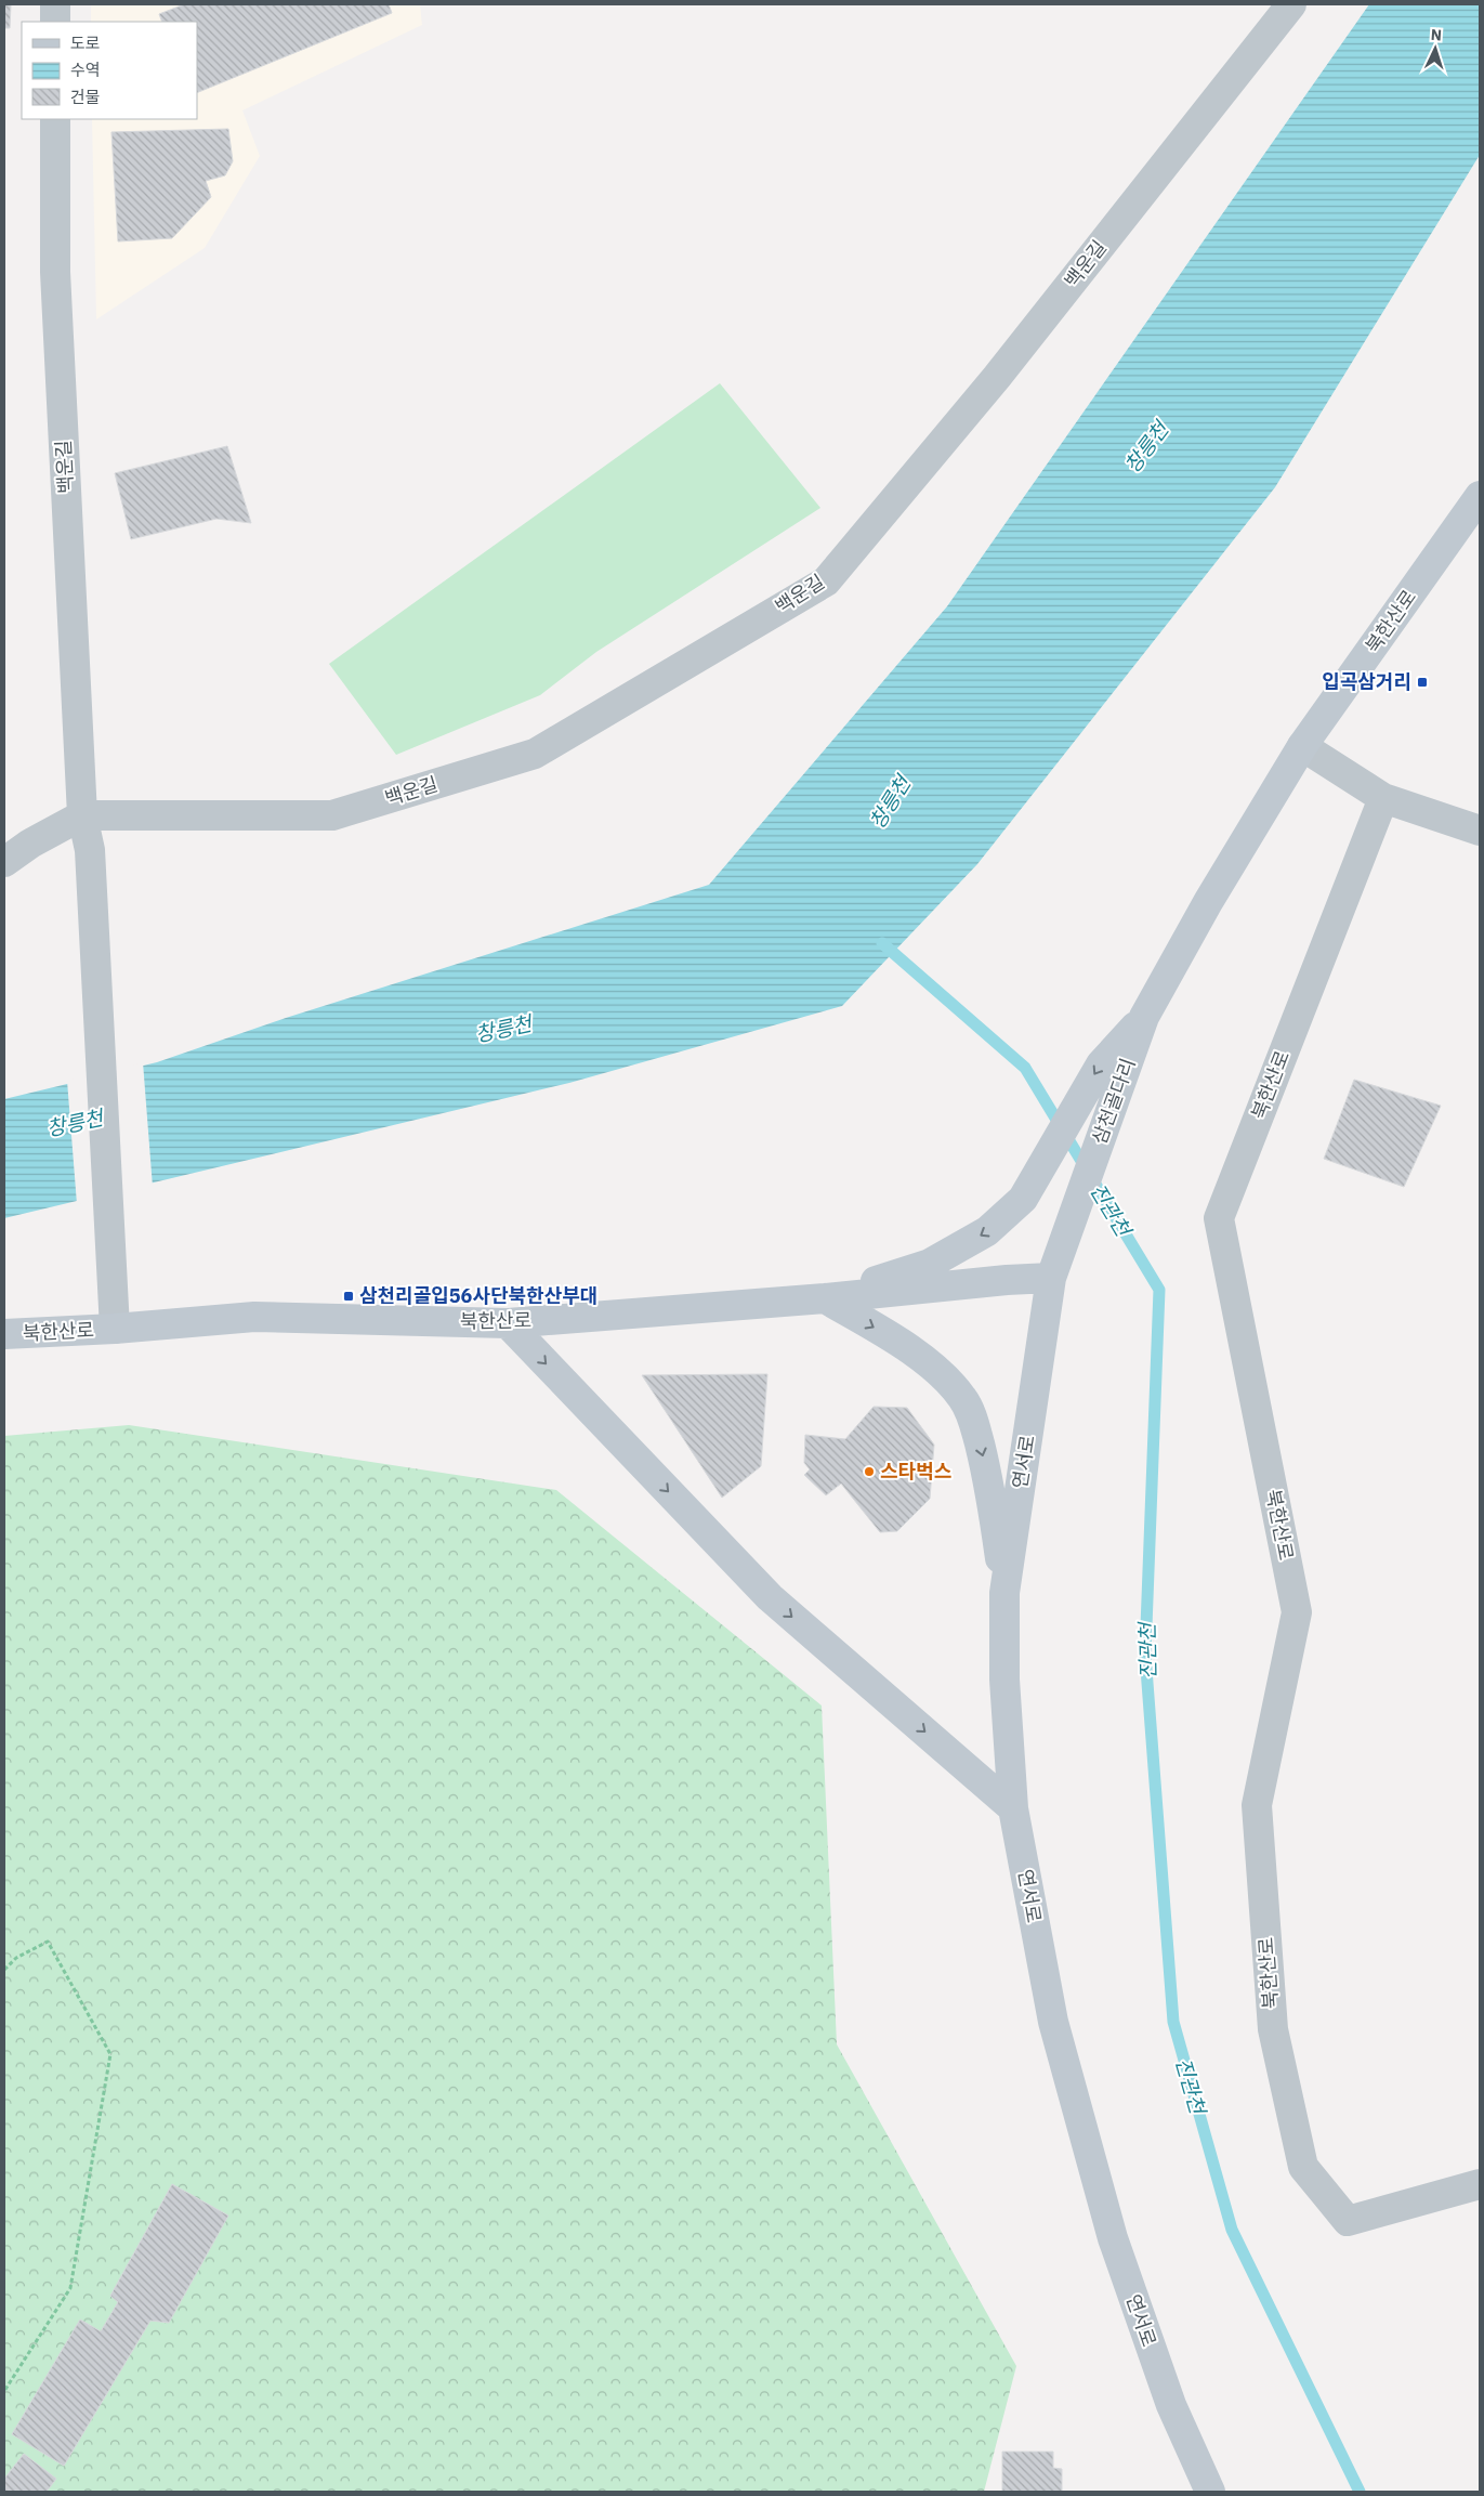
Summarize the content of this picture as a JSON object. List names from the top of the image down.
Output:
{
  "streets": {
    "main road": ["북한산로", "삼천골다리", "연서로"],
    "street": ["백운길"]
  },
  "crossings": [
    ["백운길", "북한산로"],
    ["북한산로", "삼천골다리"],
    ["북한산로", "연서로"],
    ["삼천골다리", "연서로"]
  ],
  "water": ["창릉천", "진관천"],
  "places": {
    "transit": ["입곡삼거리", "삼천리골입56사단북한산부대"],
    "other": ["스타벅스"]
  },
  "legend": ["도로", "수역", "건물"],
  "north": "top"
}
